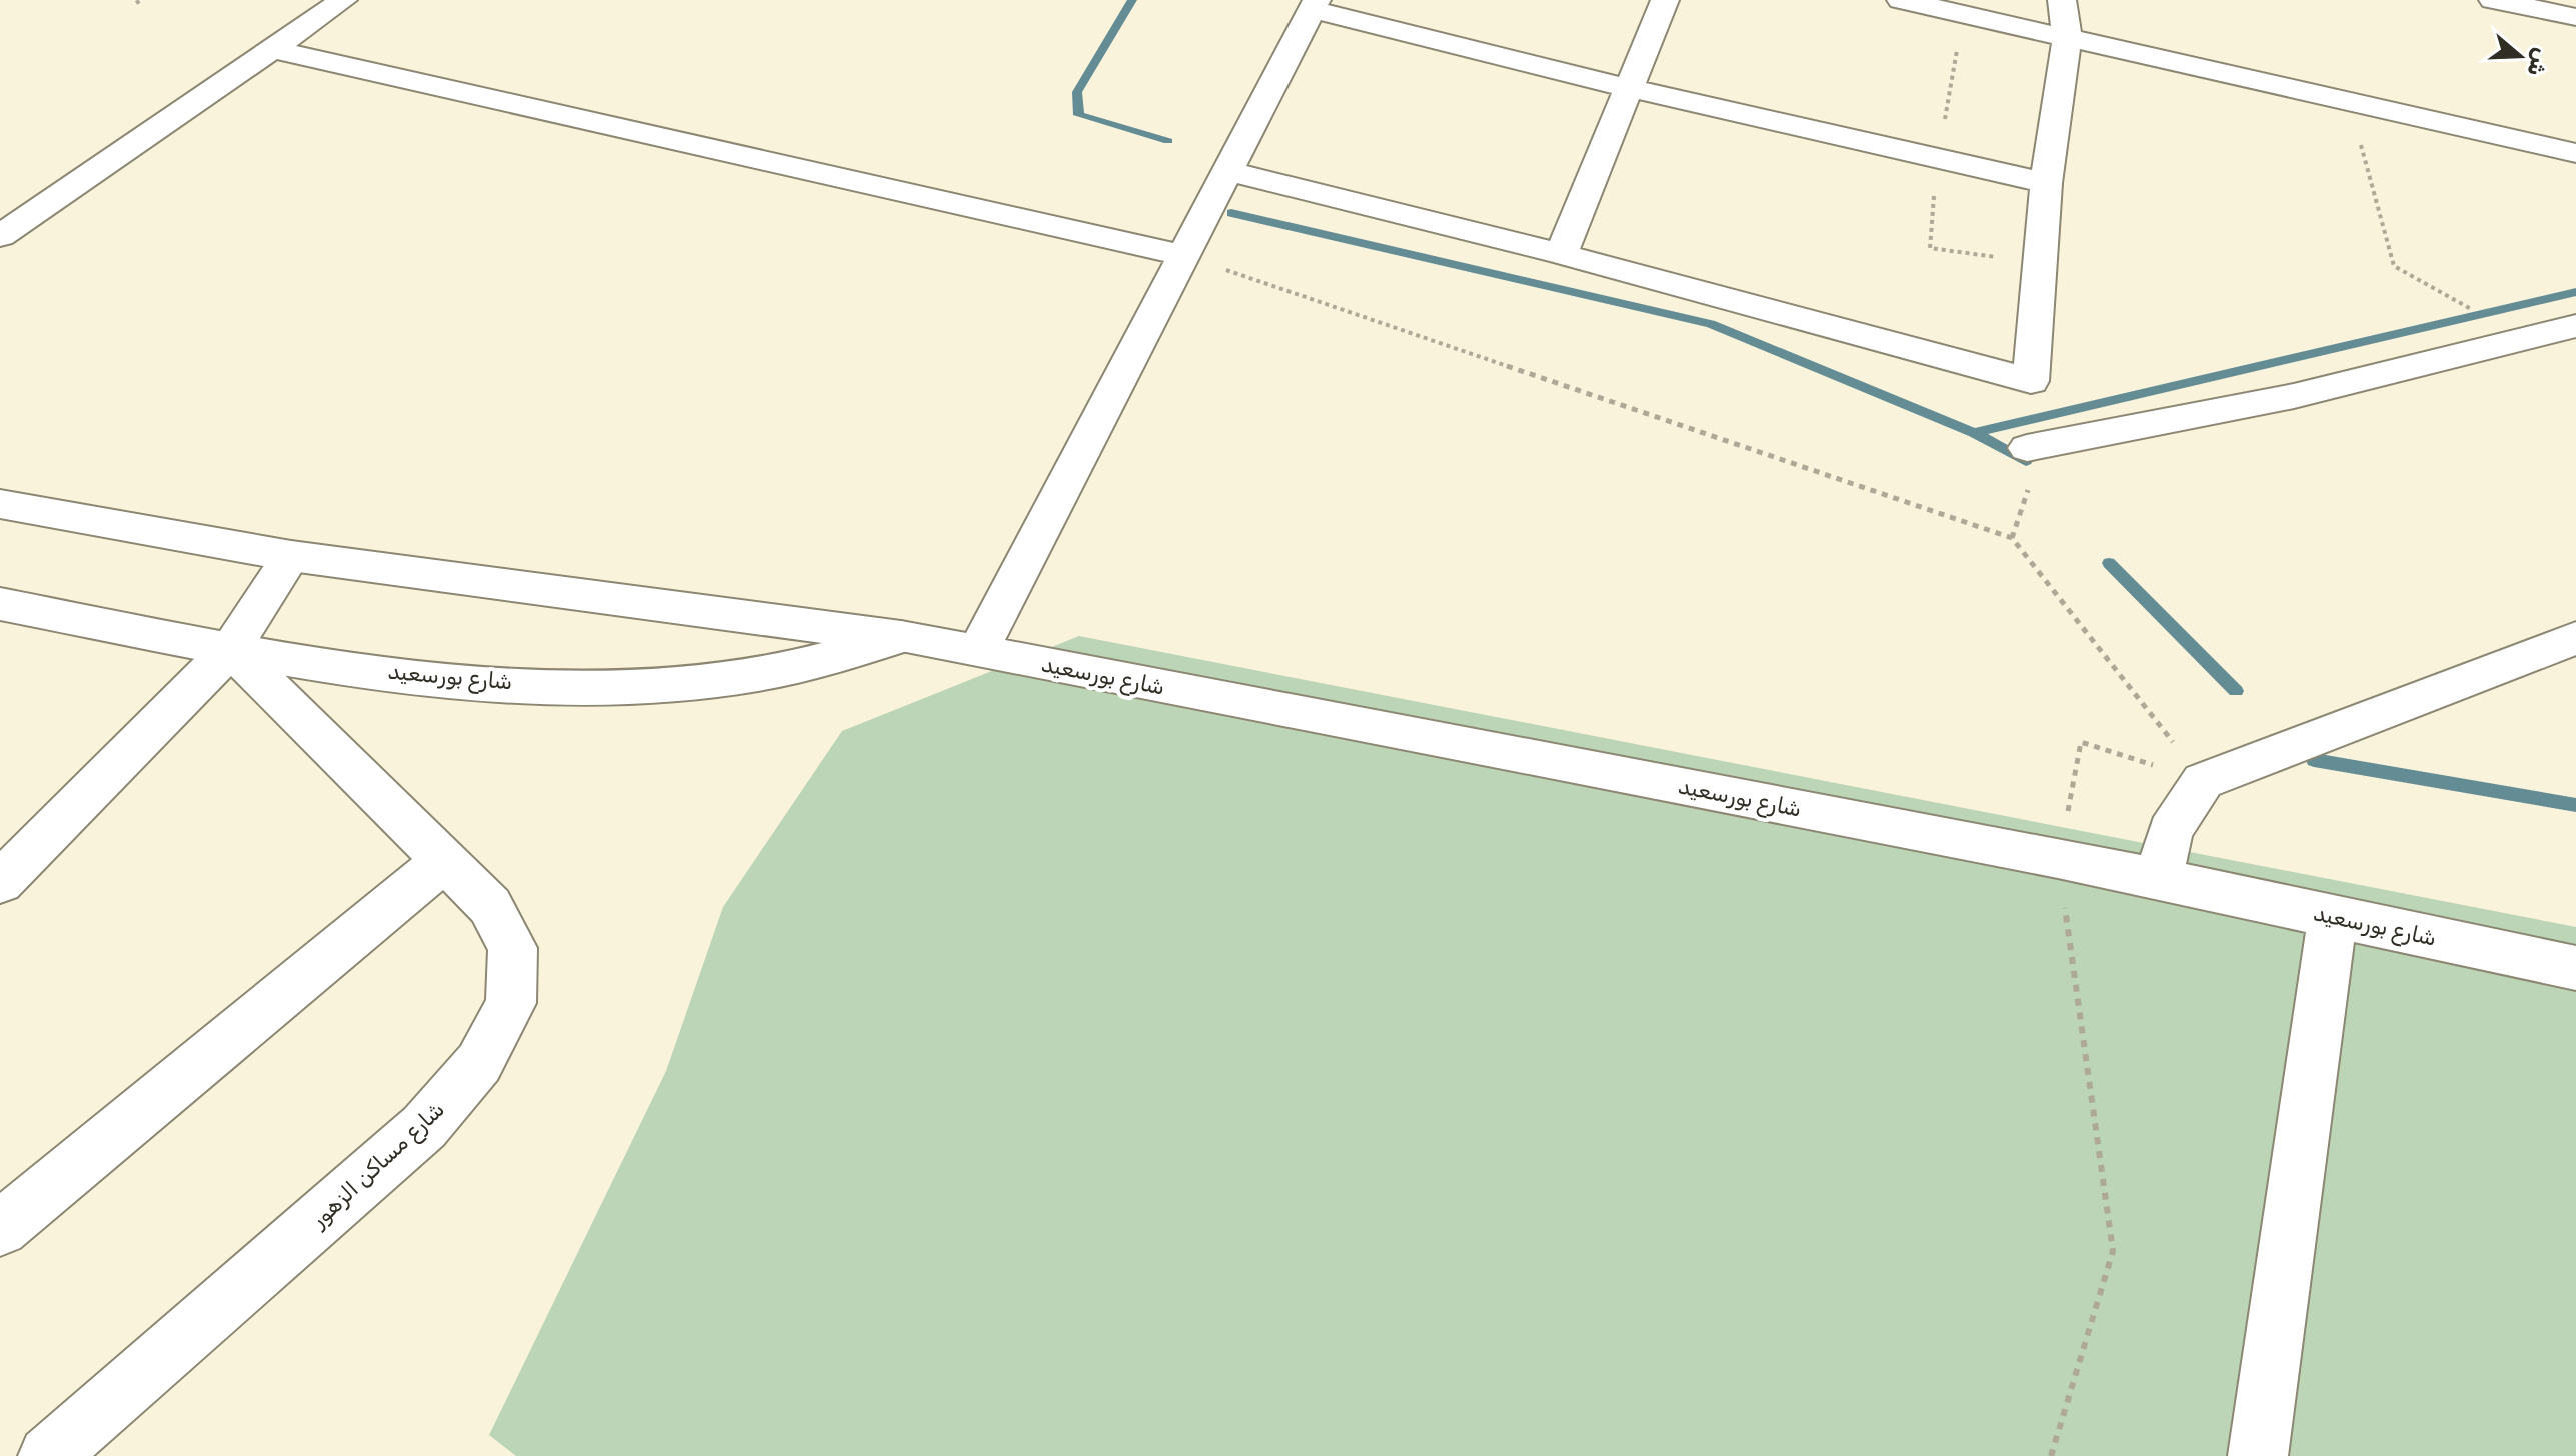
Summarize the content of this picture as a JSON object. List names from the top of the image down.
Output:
{
  "streets": {
    "street": ["شارع بورسعيد", "شارع مساكن الزهور"]
  },
  "crossings": [
    ["شارع بورسعيد", "شارع مساكن الزهور"]
  ],
  "north": "right"
}
